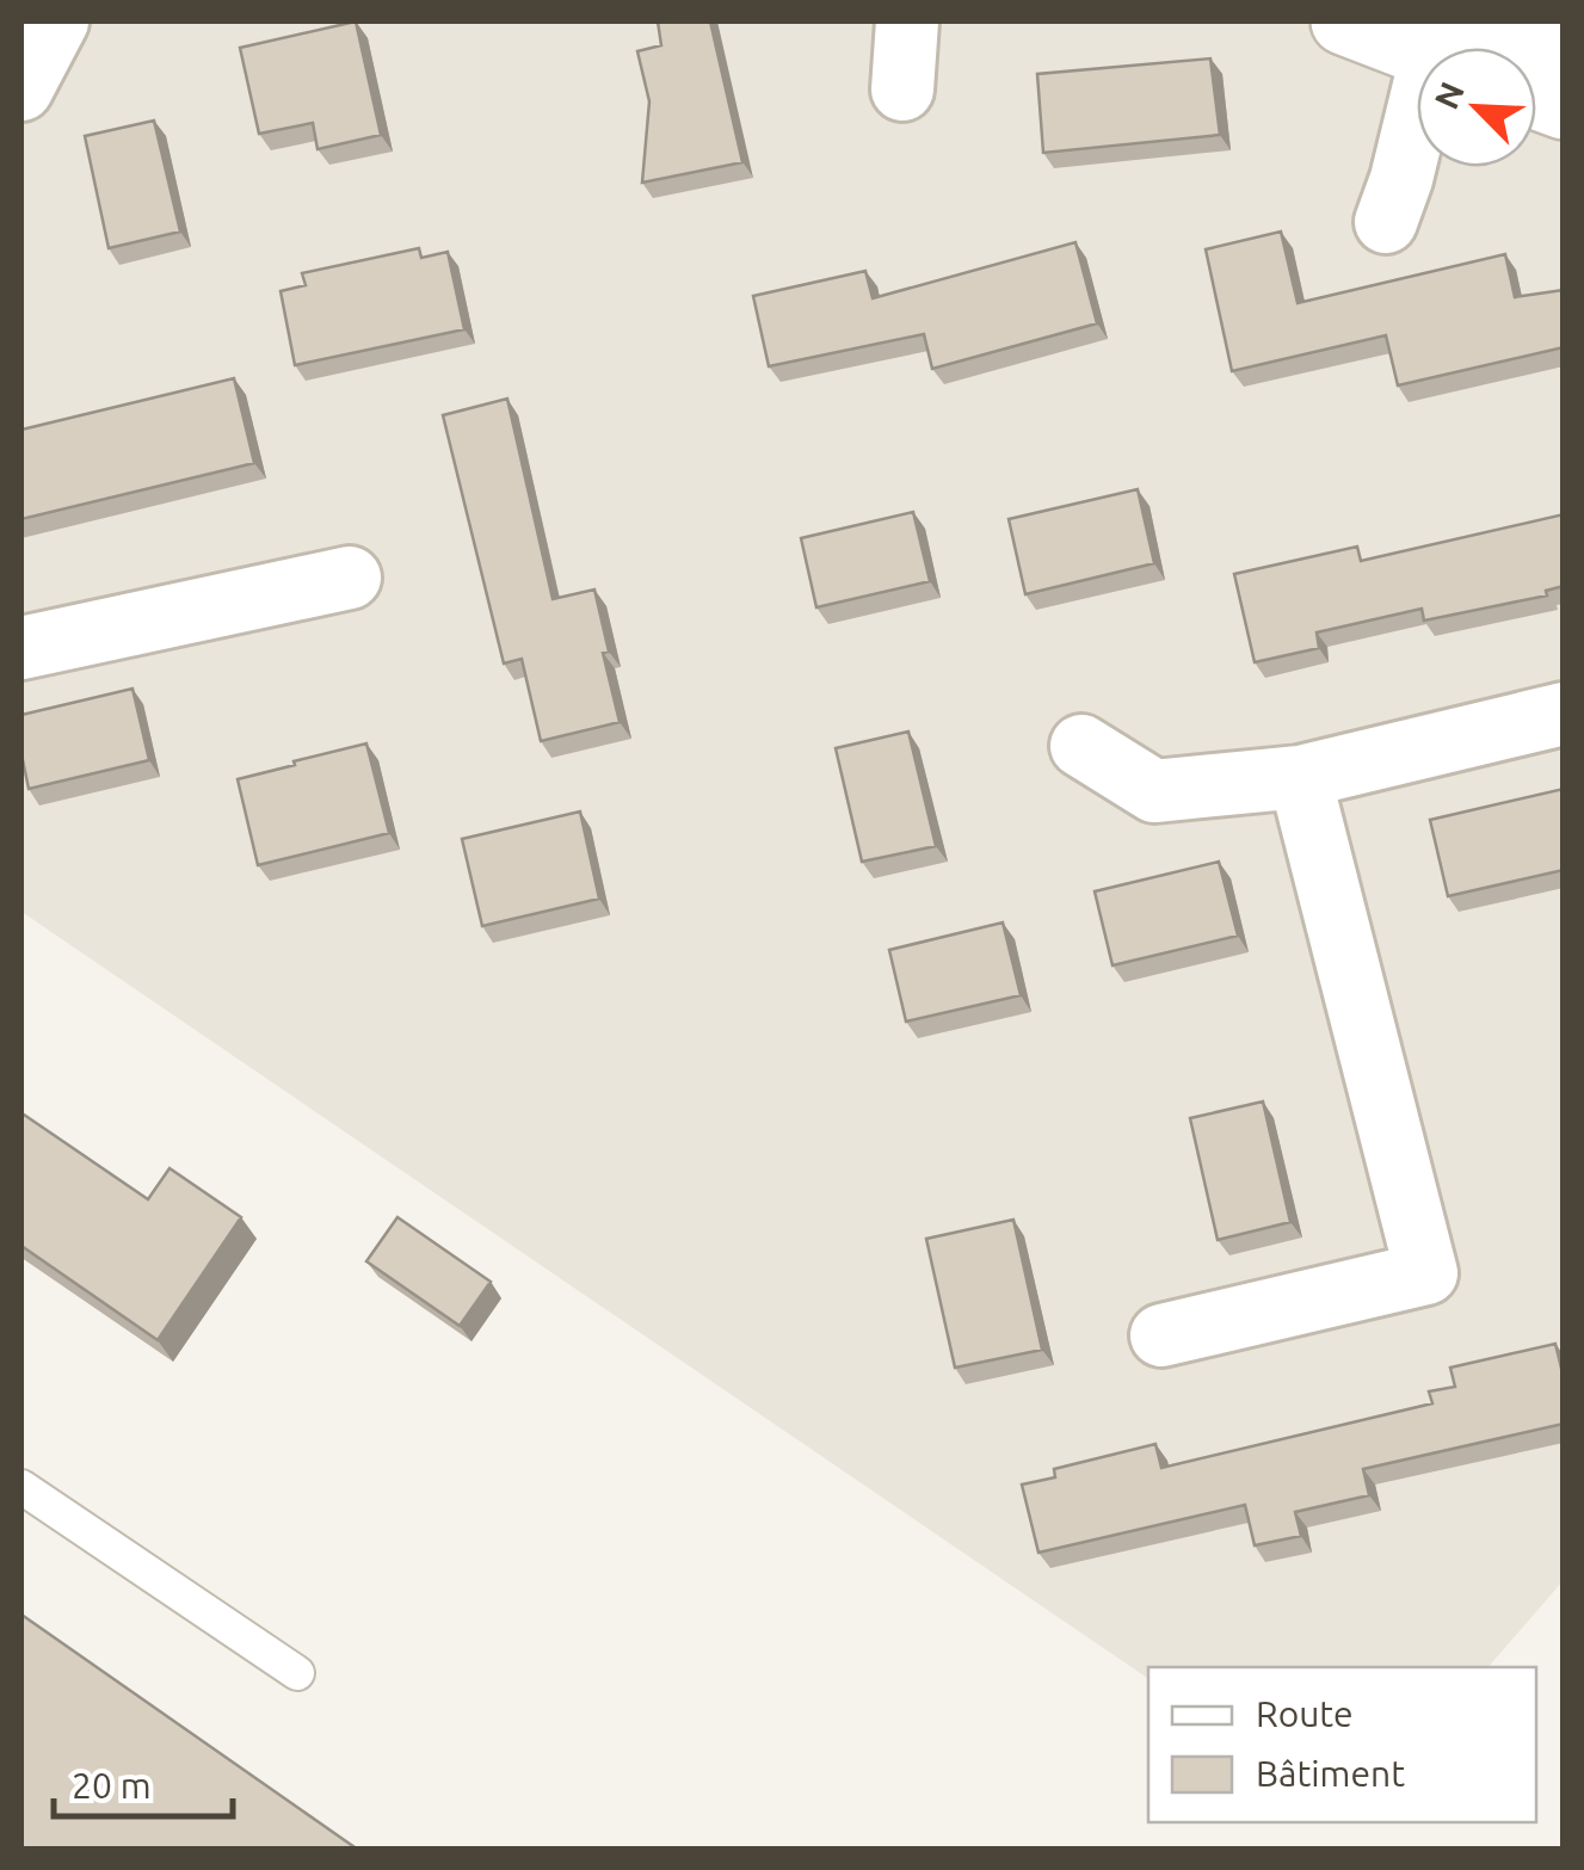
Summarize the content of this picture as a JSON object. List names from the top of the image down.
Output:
{
  "legend": ["Route", "Bâtiment"],
  "scale_bar": "20 m",
  "north": "top left"
}
